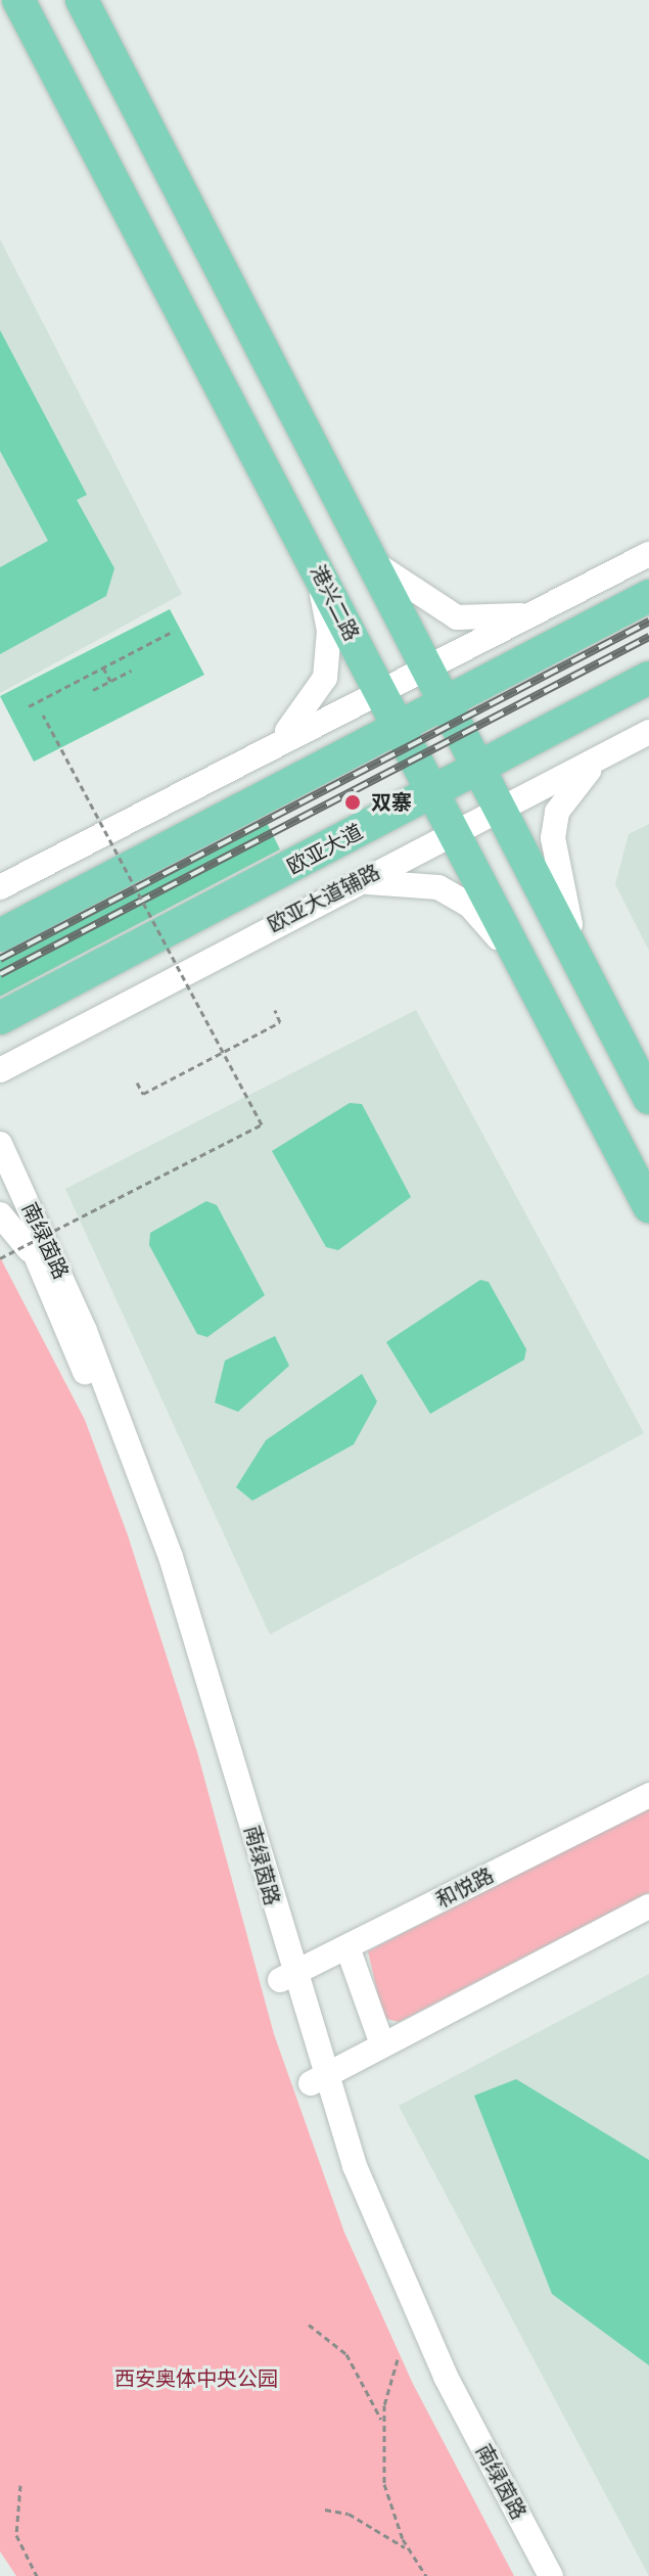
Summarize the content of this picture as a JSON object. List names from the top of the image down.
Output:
{
  "streets": {
    "main road": ["港兴二路", "欧亚大道"],
    "street": ["欧亚大道辅路", "南绿茵路", "和悦路"]
  },
  "crossings": [
    ["港兴二路", "欧亚大道"],
    ["港兴二路", "欧亚大道辅路"],
    ["南绿茵路", "和悦路"]
  ],
  "parks": ["西安奥体中央公园"],
  "places": ["双寨"]
}
